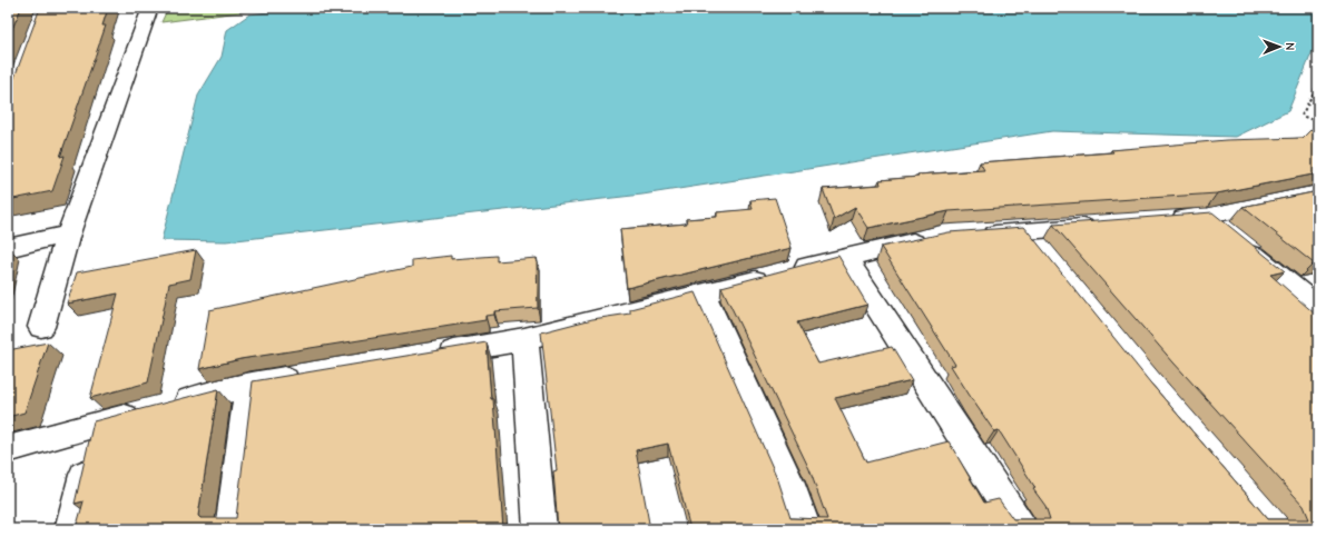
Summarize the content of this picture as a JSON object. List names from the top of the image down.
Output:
{
  "north": "right"
}
